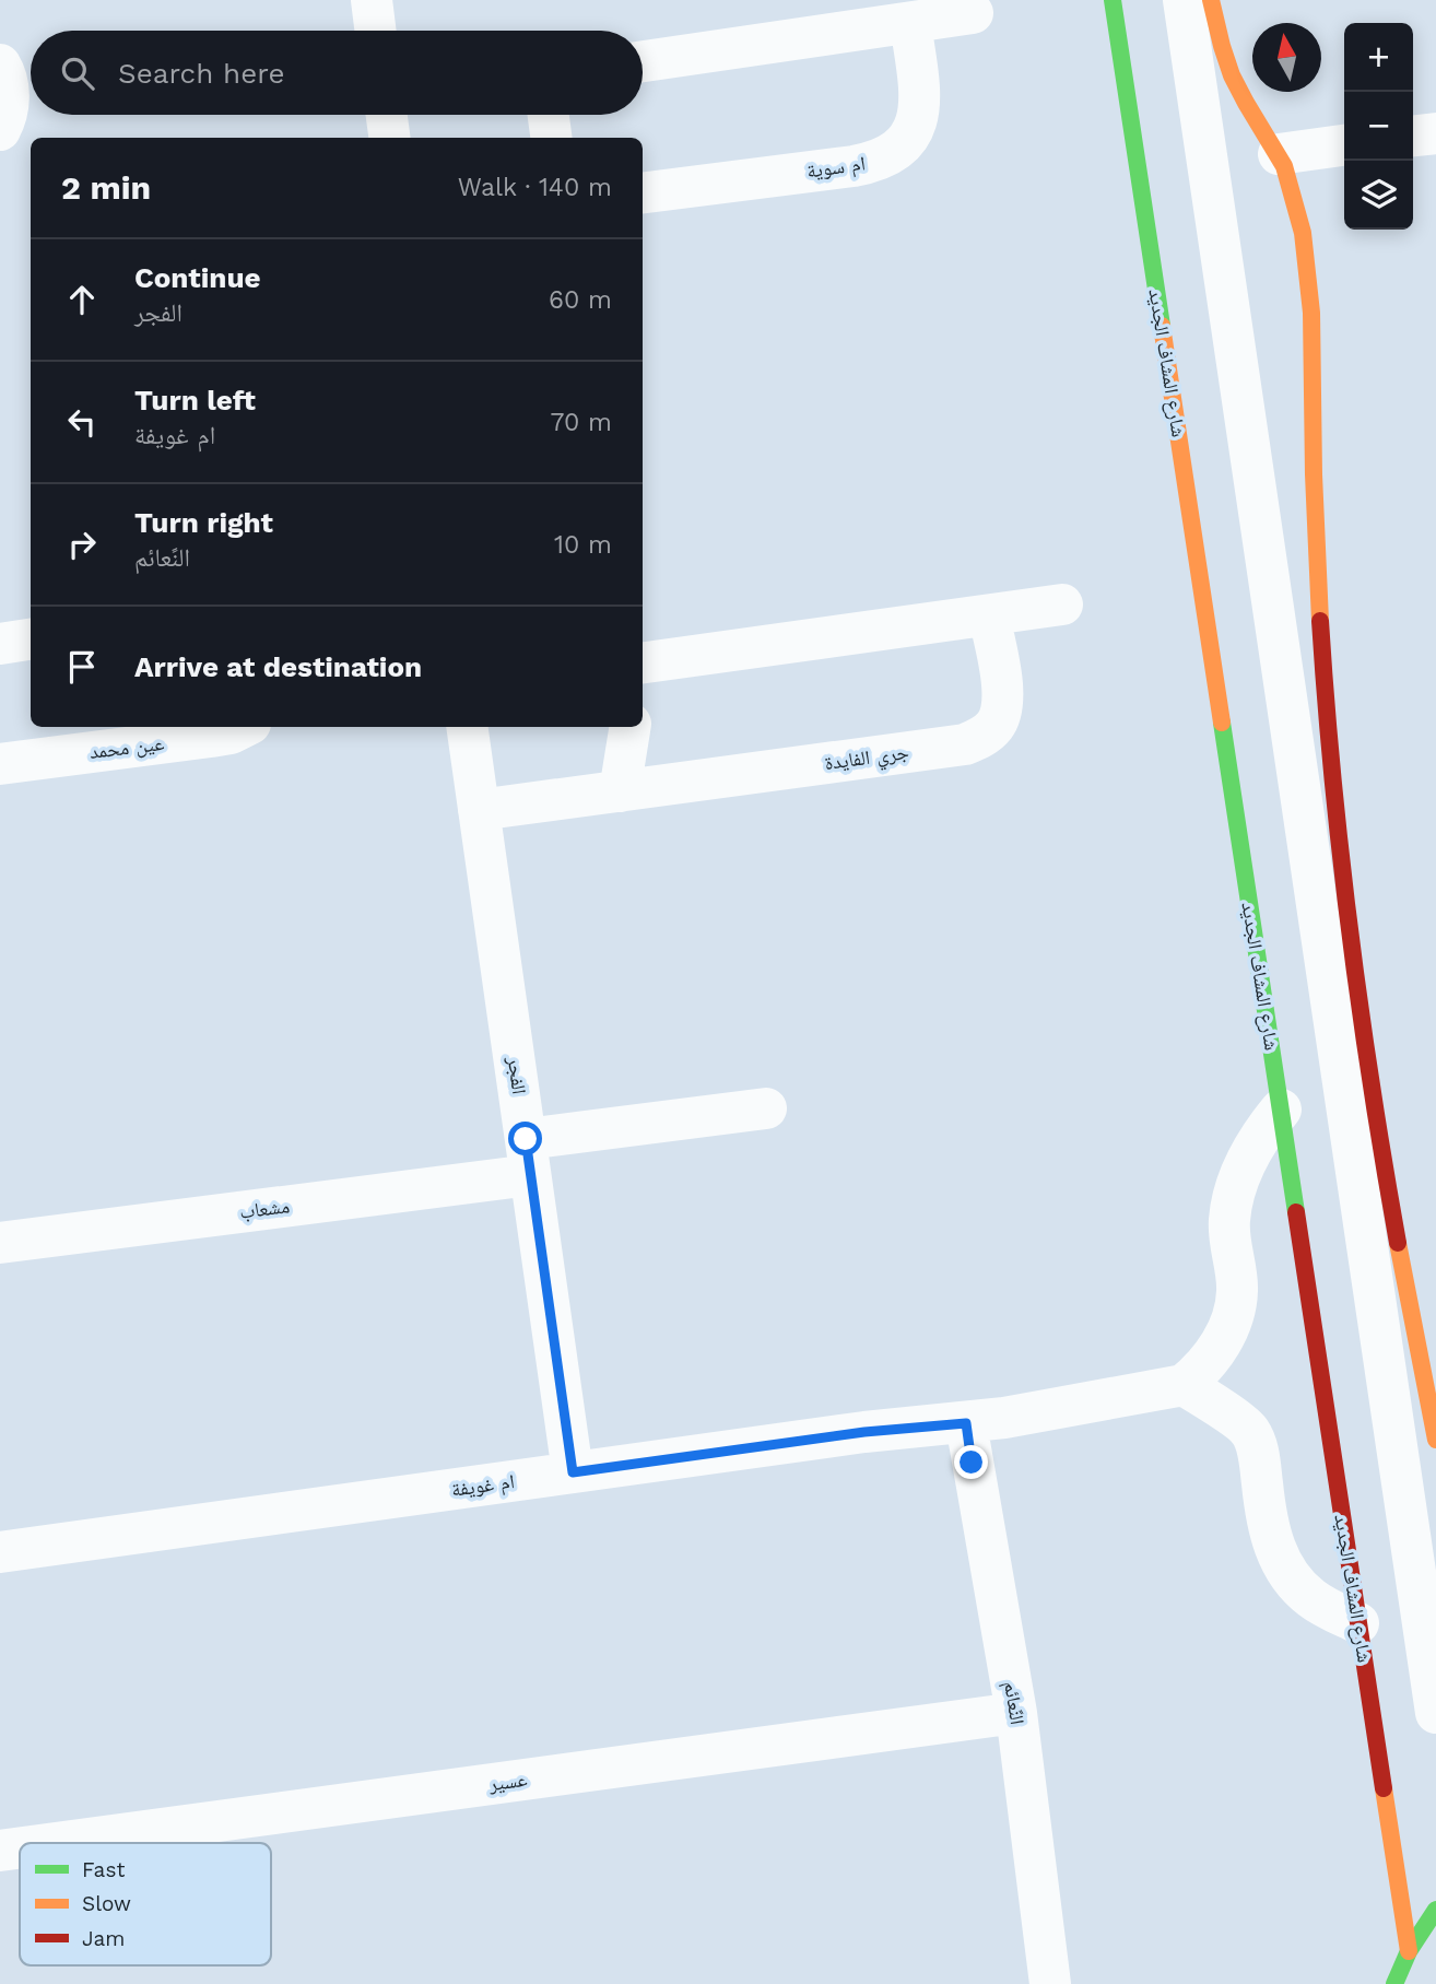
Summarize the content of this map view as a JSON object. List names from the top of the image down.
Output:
{
  "streets": {
    "street": [
      "ام سوية",
      "شارع المشاف الجديد",
      "عين محمد",
      "جري الفايدة",
      "الفجر",
      "مشعاب",
      "ام غويفة",
      "النًعائم",
      "عسير"
    ]
  },
  "crossings": [
    ["جري الفايدة", "الفجر"],
    ["الفجر", "مشعاب"],
    ["الفجر", "ام غويفة"],
    ["ام غويفة", "النًعائم"],
    ["النًعائم", "عسير"]
  ],
  "legend": ["Fast", "Slow", "Jam"],
  "north": "top",
  "page": {
    "map_buttons": ["+", "−"],
    "search": "Search here",
    "heading": ["2 min", "Walk · 140 m"],
    "list": [
      ["Continue", "الفجر", "60 m"],
      ["Turn left", "ام غويفة", "70 m"],
      ["Turn right", "النًعائم", "10 m"],
      "Arrive at destination"
    ]
  }
}
